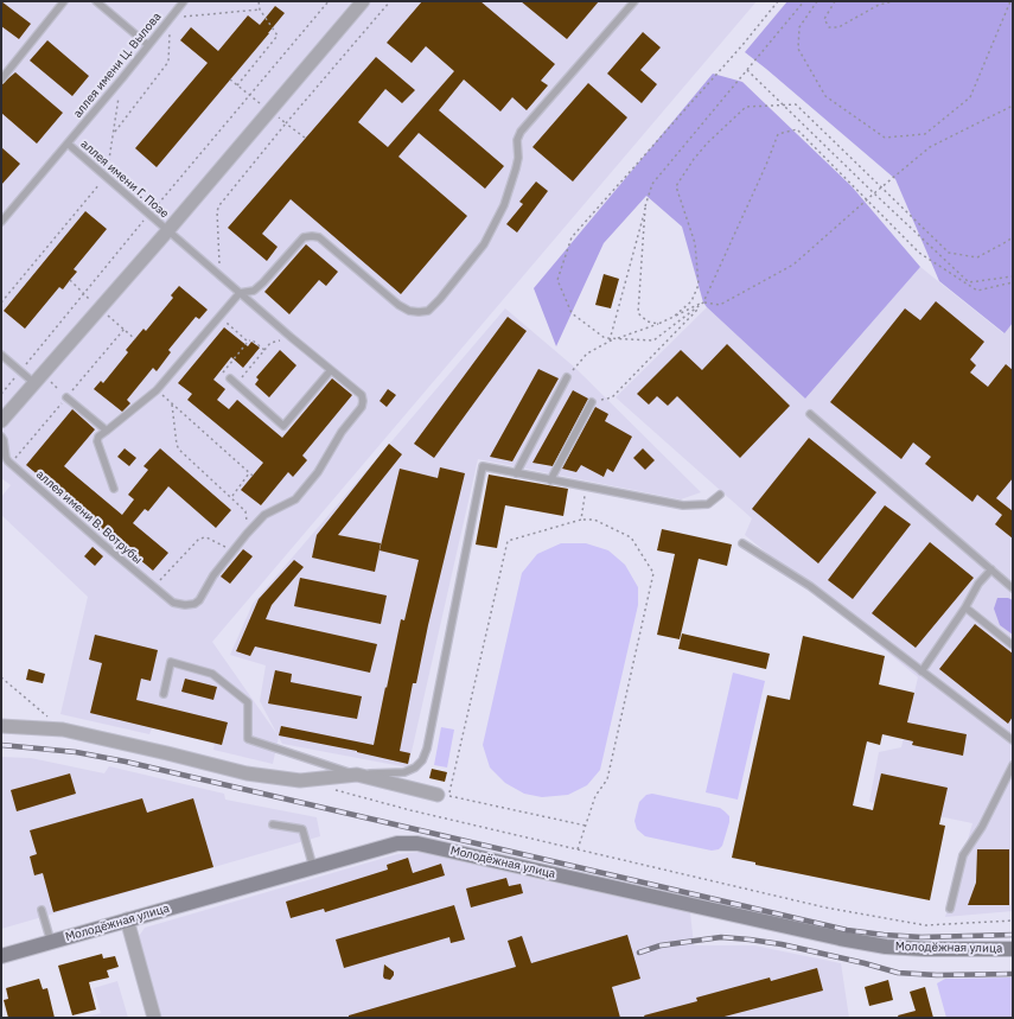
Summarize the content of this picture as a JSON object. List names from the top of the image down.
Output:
{
  "streets": {
    "main road": ["Молодёжная улица"],
    "lane": ["аллея имени Ц. Вылова", "аллея имени Г. Позе", "аллея имени В. Вотрубы"]
  },
  "crossings": [
    ["аллея имени Ц. Вылова", "аллея имени Г. Позе"],
    ["аллея имени Г. Позе", "аллея имени В. Вотрубы"]
  ]
}
